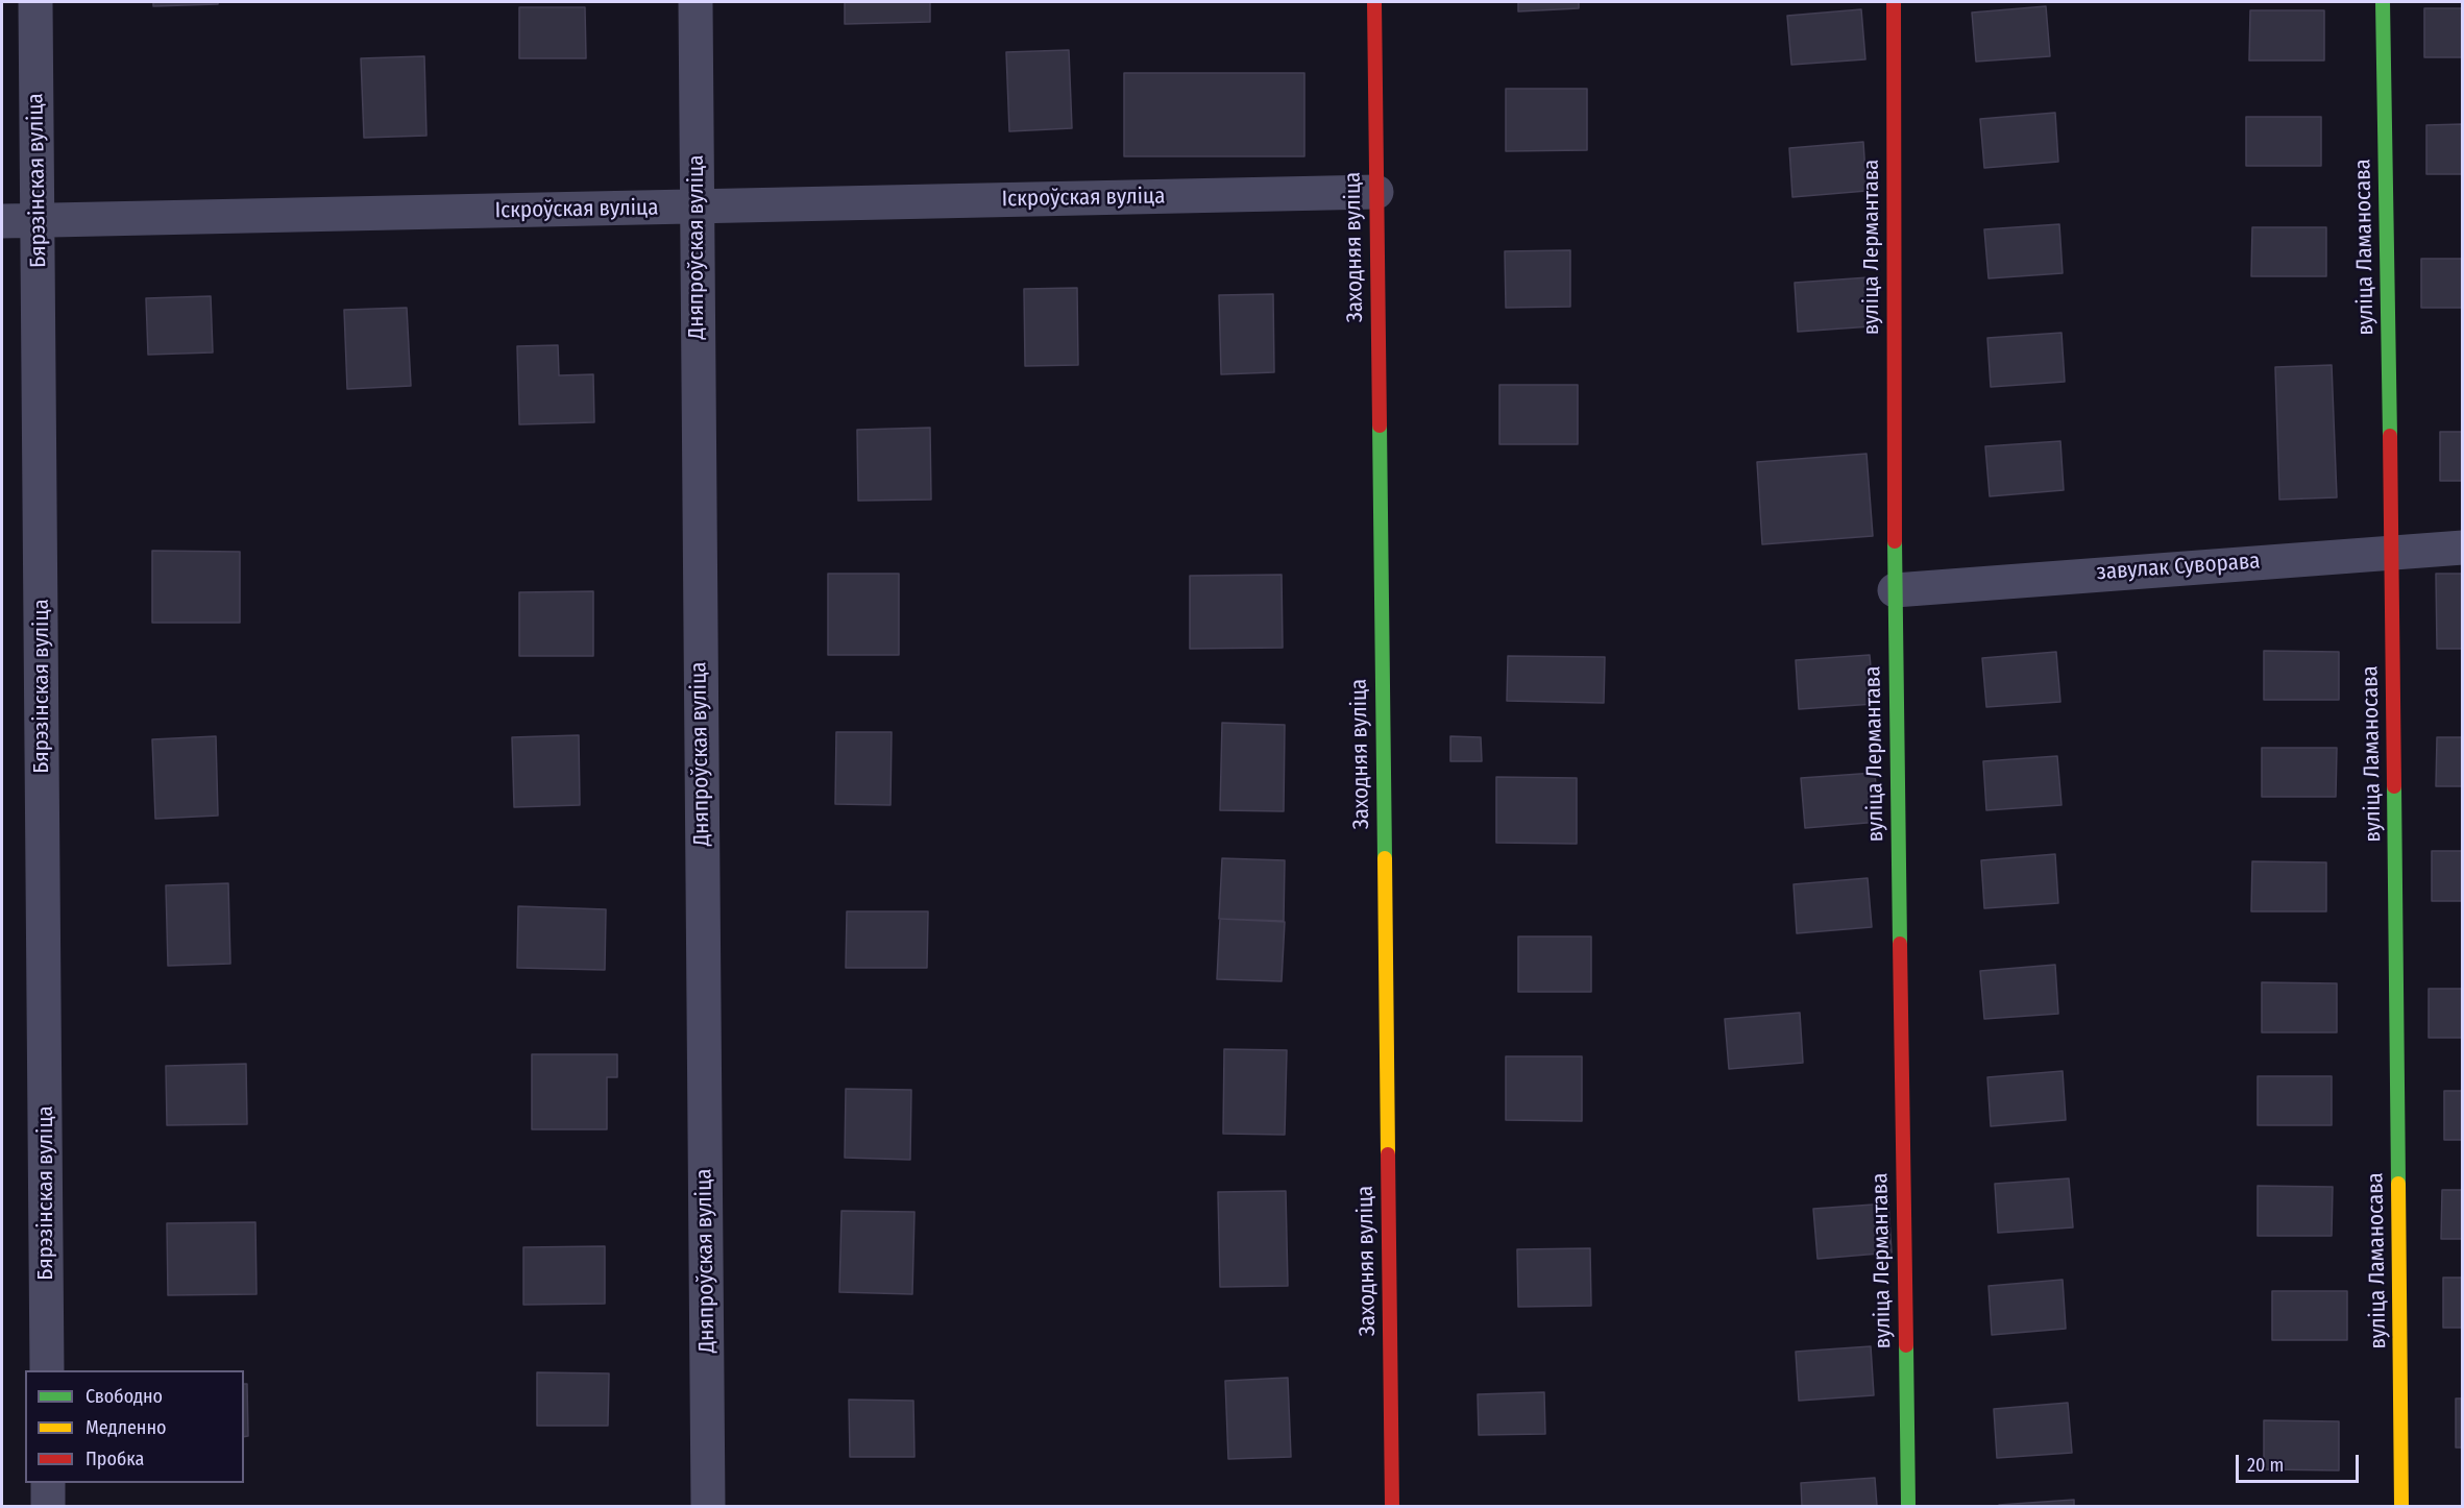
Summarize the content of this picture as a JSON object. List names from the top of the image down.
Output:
{
  "streets": {
    "street": [
      "Бярэзінская вуліца",
      "Іскроўская вуліца",
      "Дняпроўская вуліца",
      "Заходняя вуліца",
      "вуліца Лермантава",
      "вуліца Ламаносава",
      "завулак Суворава"
    ]
  },
  "crossings": [
    ["Бярэзінская вуліца", "Іскроўская вуліца"],
    ["Іскроўская вуліца", "Дняпроўская вуліца"],
    ["Іскроўская вуліца", "Заходняя вуліца"],
    ["вуліца Лермантава", "завулак Суворава"],
    ["вуліца Ламаносава", "завулак Суворава"]
  ],
  "legend": ["Свободно", "Медленно", "Пробка"],
  "scale_bar": "20 m"
}
